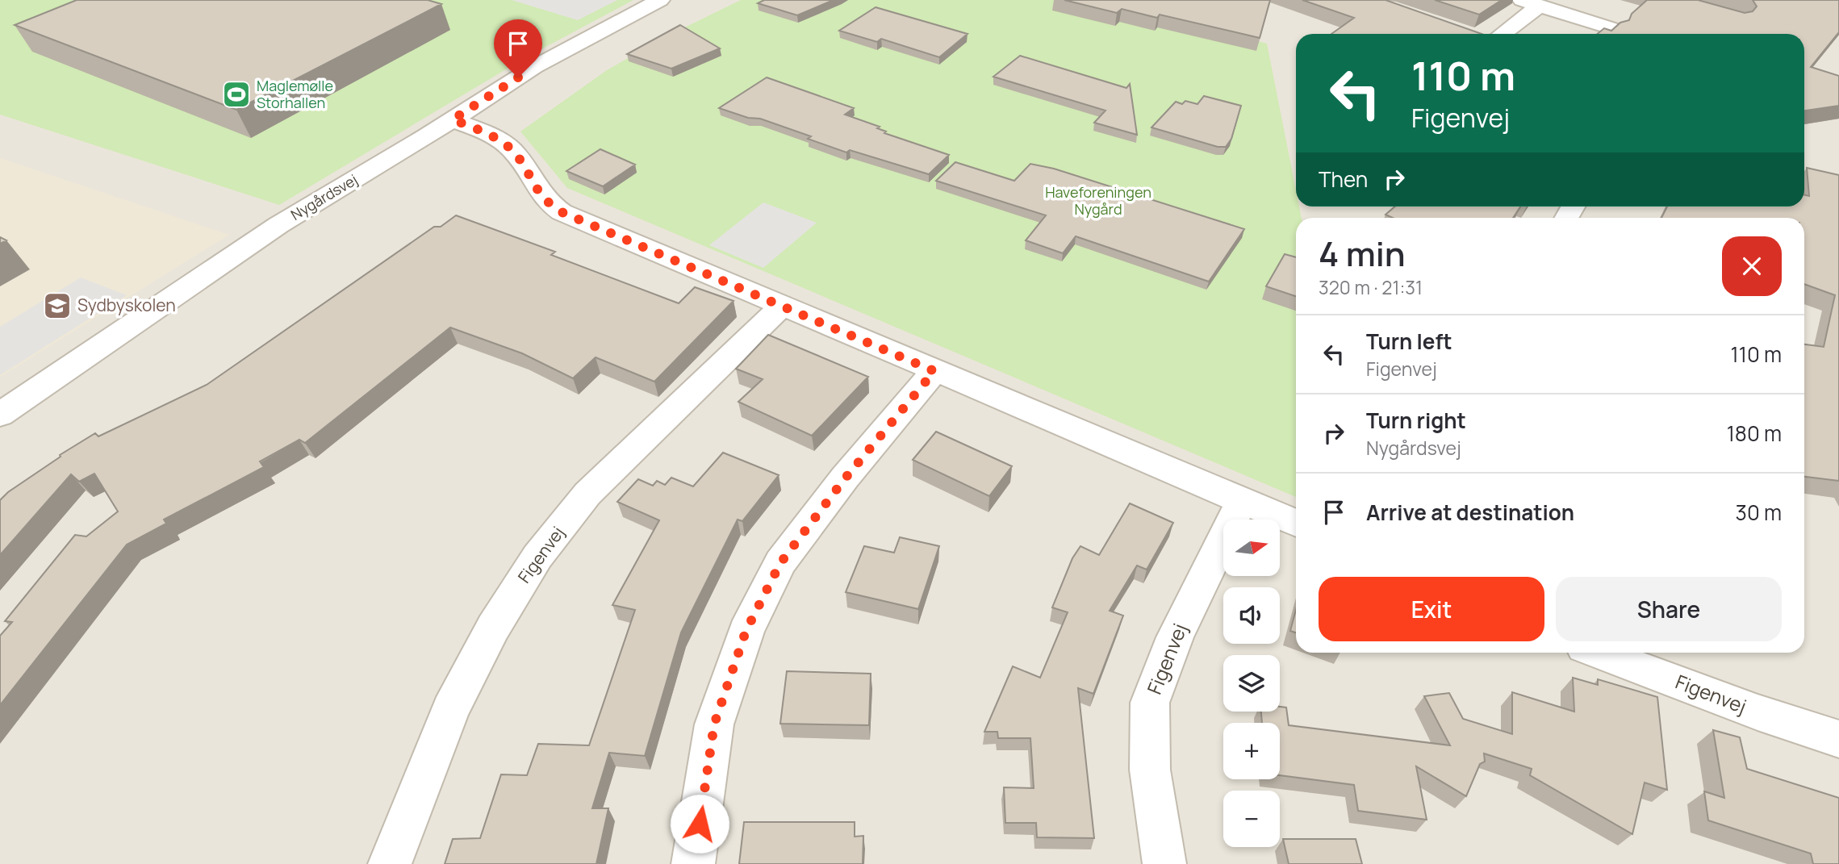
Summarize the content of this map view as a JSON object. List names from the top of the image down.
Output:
{
  "streets": {
    "street": ["Nygårdsvej", "Figenvej"]
  },
  "parks": ["Haveforeningen Nygård"],
  "places": {
    "sports": ["Maglemølle Storhallen"],
    "school or university": ["Sydbyskolen"]
  },
  "north": "right",
  "page": {
    "turn": ["110 m", "Figenvej"],
    "then": "Then",
    "heading": ["4 min", "320 m · 21:31"],
    "list": [
      {
        "name": "Turn left",
        "note": "Figenvej",
        "value": "110 m"
      },
      {
        "name": "Turn right",
        "note": "Nygårdsvej",
        "value": "180 m"
      },
      {
        "name": "Arrive at destination",
        "value": "30 m"
      }
    ],
    "map_buttons": ["+", "−"],
    "buttons": ["Exit", "Share"]
  }
}
